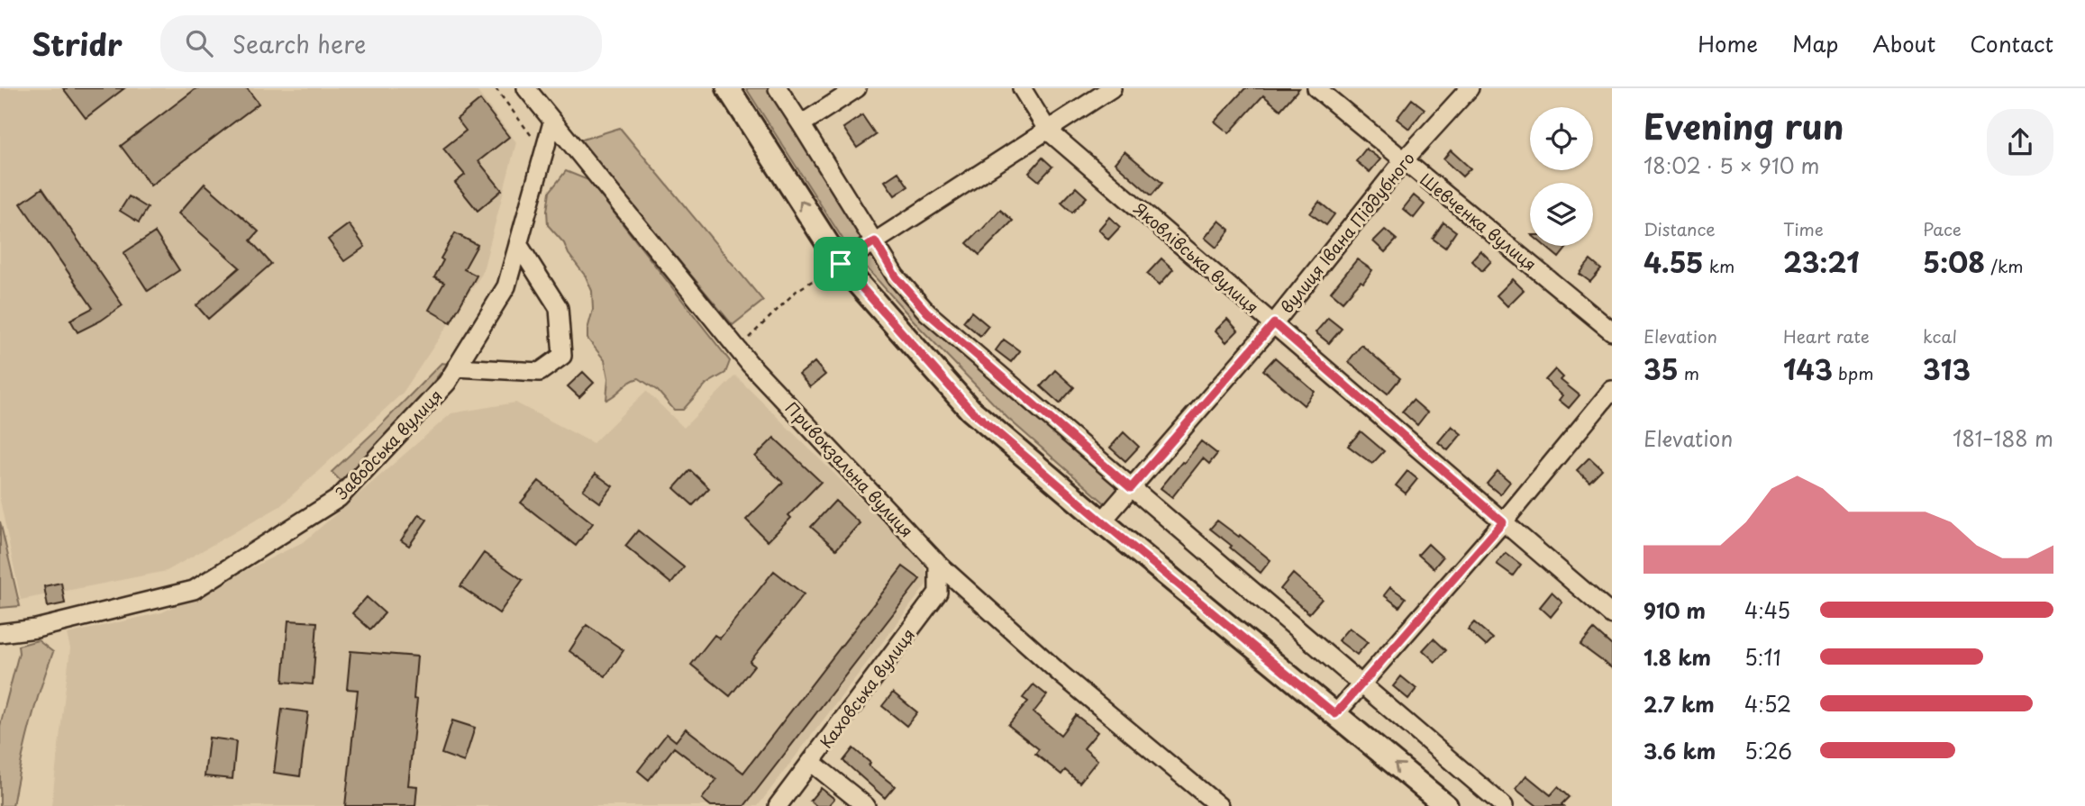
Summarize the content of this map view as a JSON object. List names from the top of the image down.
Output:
{
  "streets": {
    "street": [
      "Шевченка вулиця",
      "вулиця Івана Піддубного",
      "Яковлівська вулиця",
      "Заводська вулиця",
      "Привокзальна вулиця",
      "Каховська вулиця"
    ]
  },
  "crossings": [
    ["Шевченка вулиця", "вулиця Івана Піддубного"],
    ["вулиця Івана Піддубного", "Яковлівська вулиця"],
    ["Заводська вулиця", "Привокзальна вулиця"],
    ["Привокзальна вулиця", "Каховська вулиця"]
  ],
  "page": {
    "header": "Stridr",
    "search": "Search here",
    "nav": [
      "Home",
      "Map",
      "About",
      "Contact"
    ],
    "heading": ["Evening run", "18:02 · 5 × 910 m"],
    "stats": [
      ["Distance", "4.55 km"],
      ["Time", "23:21"],
      ["Pace", "5:08 /km"],
      ["Elevation", "35 m"],
      ["Heart rate", "143 bpm"],
      ["kcal", "313"]
    ],
    "chart": ["Elevation", "181–188 m"],
    "list": [
      {
        "name": "910 m",
        "note": "4:45"
      },
      {
        "name": "1.8 km",
        "note": "5:11"
      },
      {
        "name": "2.7 km",
        "note": "4:52"
      },
      {
        "name": "3.6 km",
        "note": "5:26"
      }
    ]
  }
}
